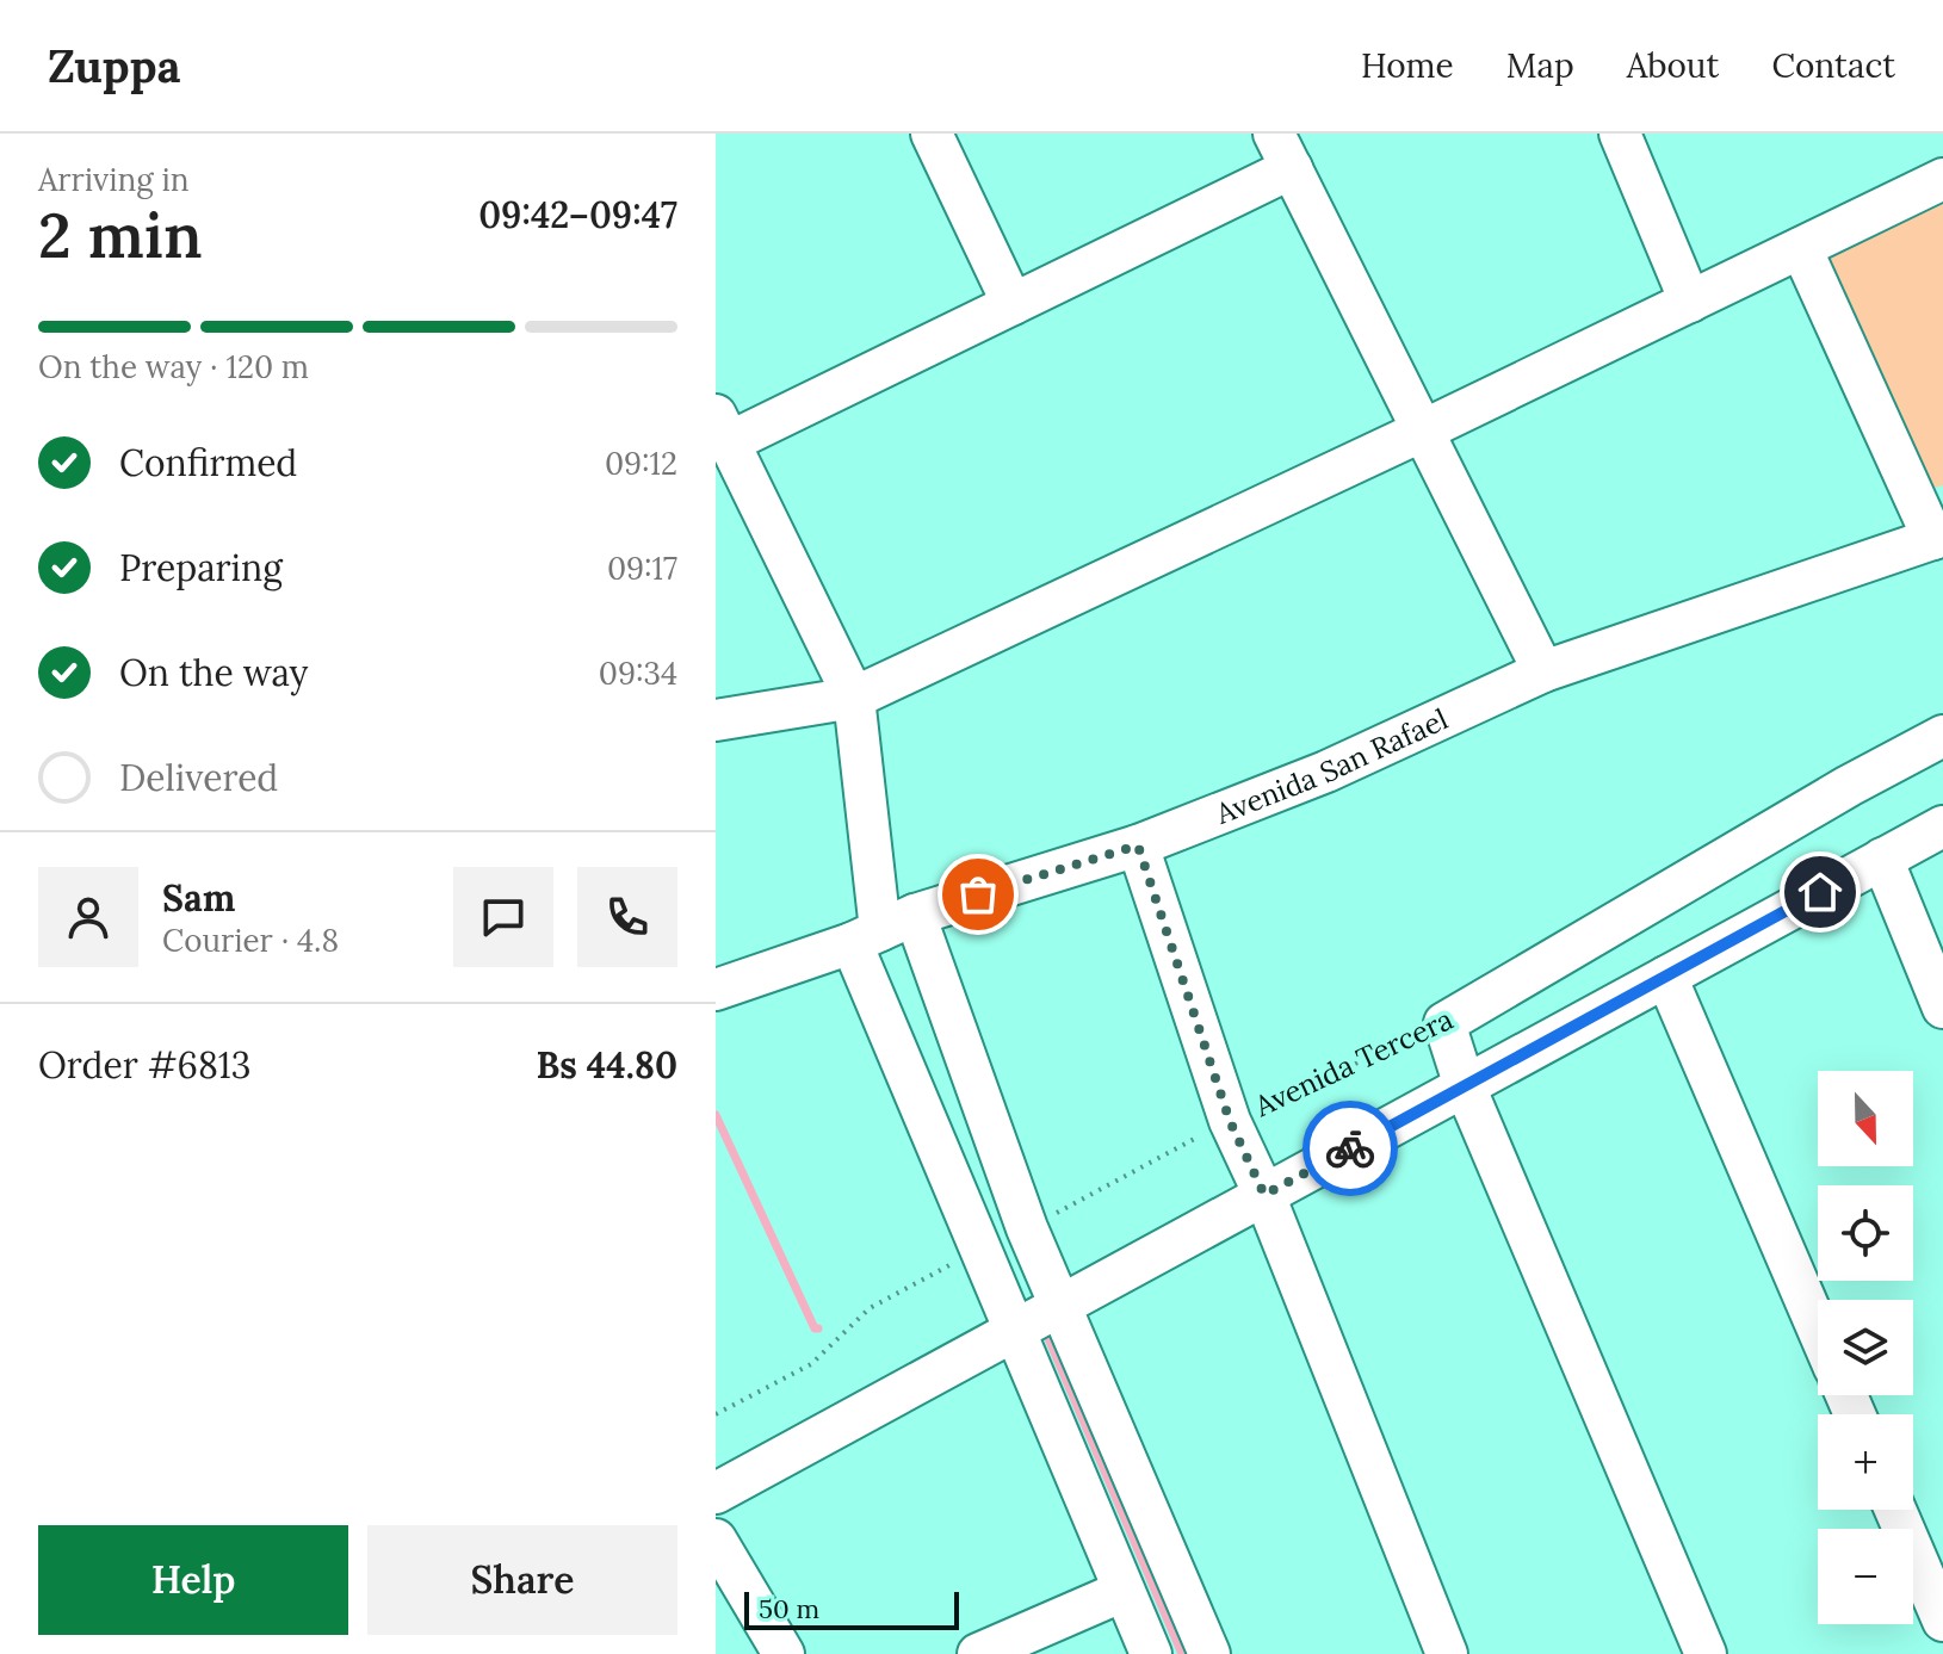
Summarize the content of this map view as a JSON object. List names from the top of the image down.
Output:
{
  "streets": {
    "street": ["Avenida San Rafael", "Avenida Tercera"]
  },
  "scale_bar": "50 m",
  "north": "bottom",
  "page": {
    "header": "Zuppa",
    "nav": [
      "Home",
      "Map",
      "About",
      "Contact"
    ],
    "heading": ["2 min", "Arriving in", "09:42–09:47"],
    "panel": [
      "Sam",
      "Courier · 4.8",
      "Order #6813",
      "Bs 44.80"
    ],
    "bar": "On the way · 120 m",
    "list": [
      ["Confirmed", "09:12"],
      ["Preparing", "09:17"],
      ["On the way", "09:34"],
      "Delivered"
    ],
    "map_buttons": ["+", "−"],
    "buttons": ["Help", "Share"],
    "scale": "50 m"
  }
}
